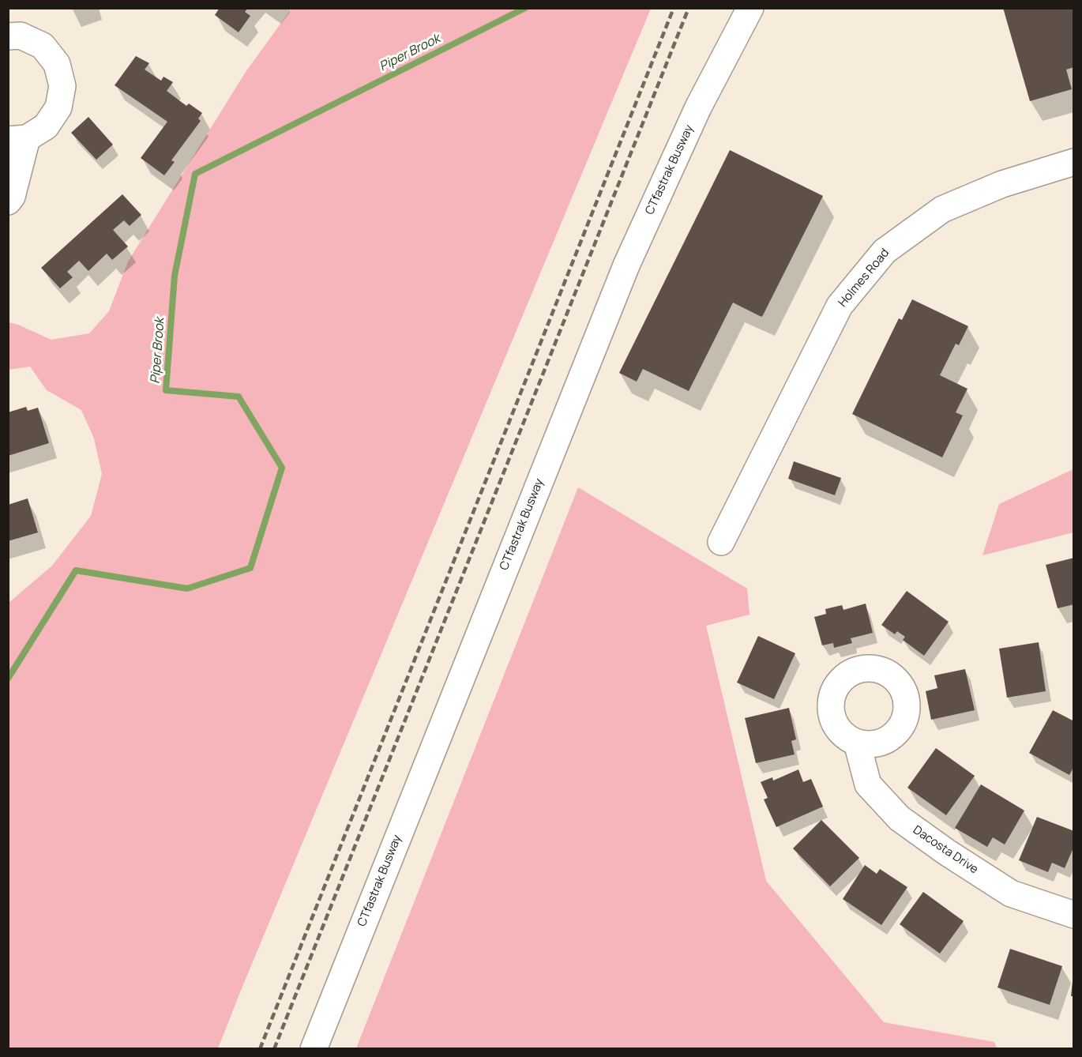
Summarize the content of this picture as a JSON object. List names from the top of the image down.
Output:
{
  "streets": {
    "street": ["CTfastrak Busway", "Holmes Road", "Dacosta Drive"]
  },
  "water": ["Piper Brook"]
}
